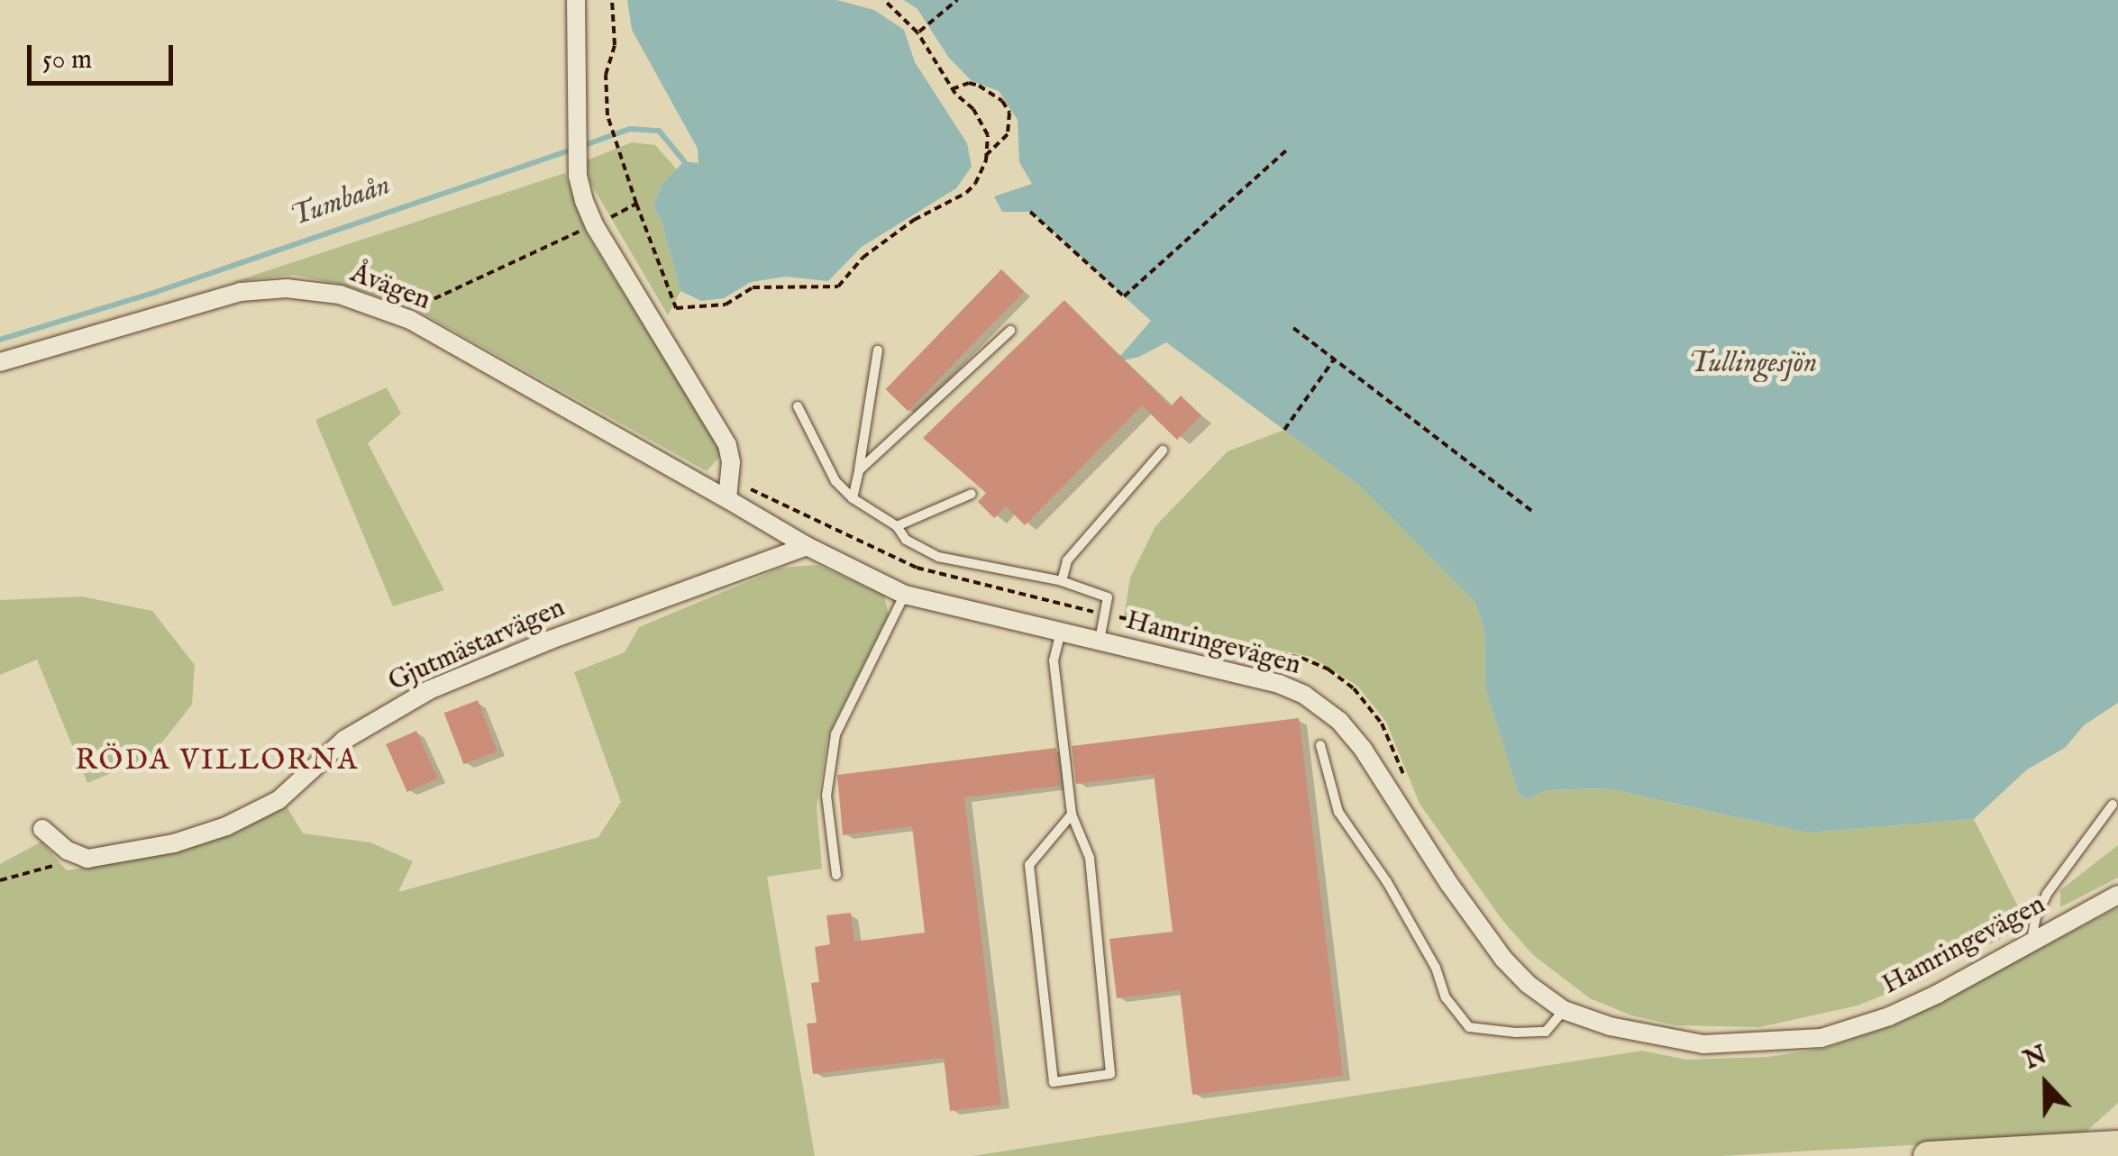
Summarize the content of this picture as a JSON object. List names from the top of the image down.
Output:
{
  "streets": {
    "street": ["Åvägen", "Hamringevägen", "Gjutmästarvägen"]
  },
  "crossings": [
    ["Åvägen", "Hamringevägen"],
    ["Hamringevägen", "Gjutmästarvägen"]
  ],
  "districts": ["RÖDA VILLORNA"],
  "water": ["Tumbaån", "Tullingesjön"],
  "scale_bar": "50 m",
  "north": "top"
}
